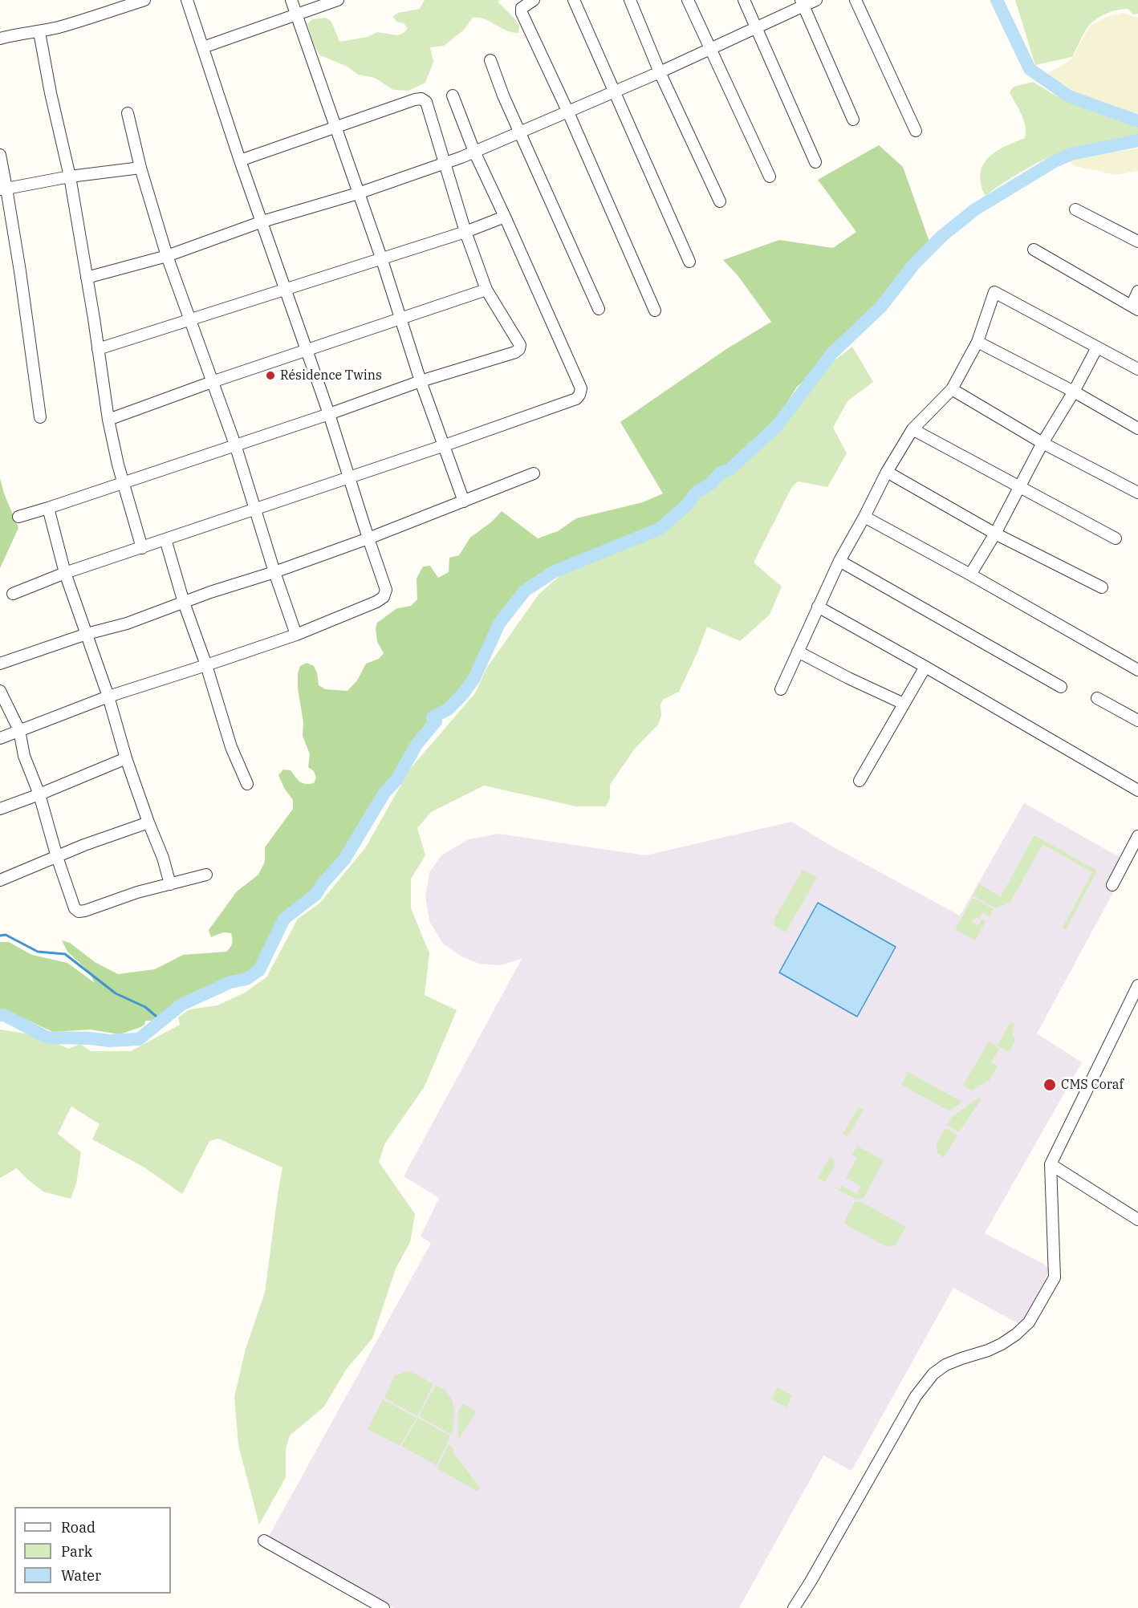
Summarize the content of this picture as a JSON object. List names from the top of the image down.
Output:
{
  "places": ["Résidence Twins", "CMS Coraf"],
  "legend": ["Road", "Park", "Water"]
}
